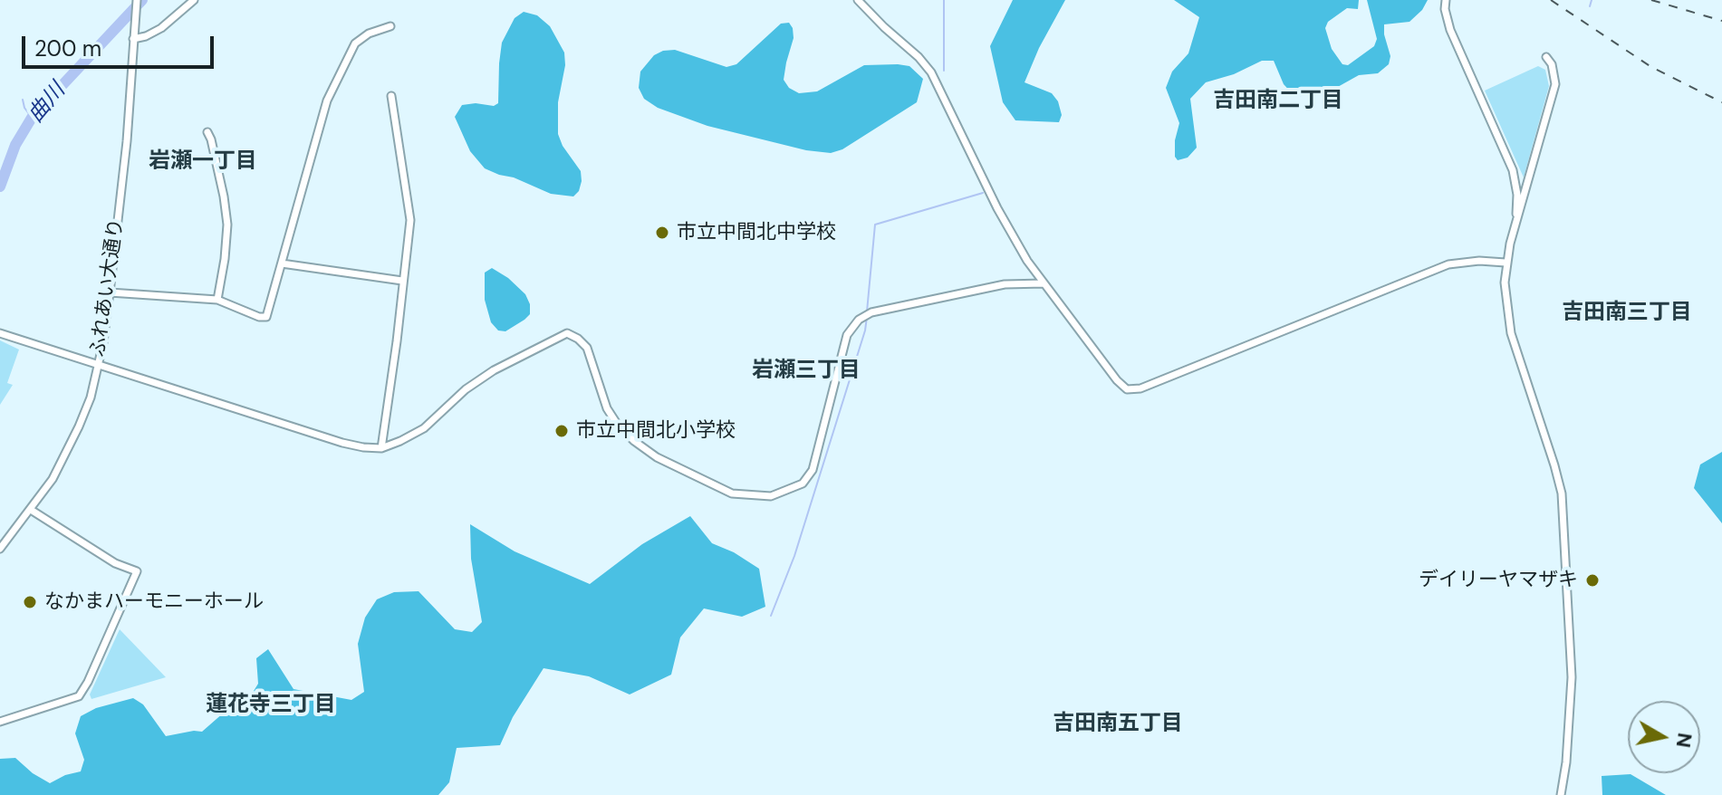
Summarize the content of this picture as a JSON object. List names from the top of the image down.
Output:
{
  "streets": {
    "street": ["ふれあい大通り"]
  },
  "districts": [
    "吉田南二丁目",
    "岩瀬一丁目",
    "吉田南三丁目",
    "岩瀬三丁目",
    "蓮花寺三丁目",
    "吉田南五丁目"
  ],
  "water": ["曲川"],
  "places": [
    "市立中間北中学校",
    "市立中間北小学校",
    "デイリーヤマザキ",
    "なかまハーモニーホール"
  ],
  "scale_bar": "200 m",
  "north": "right"
}
